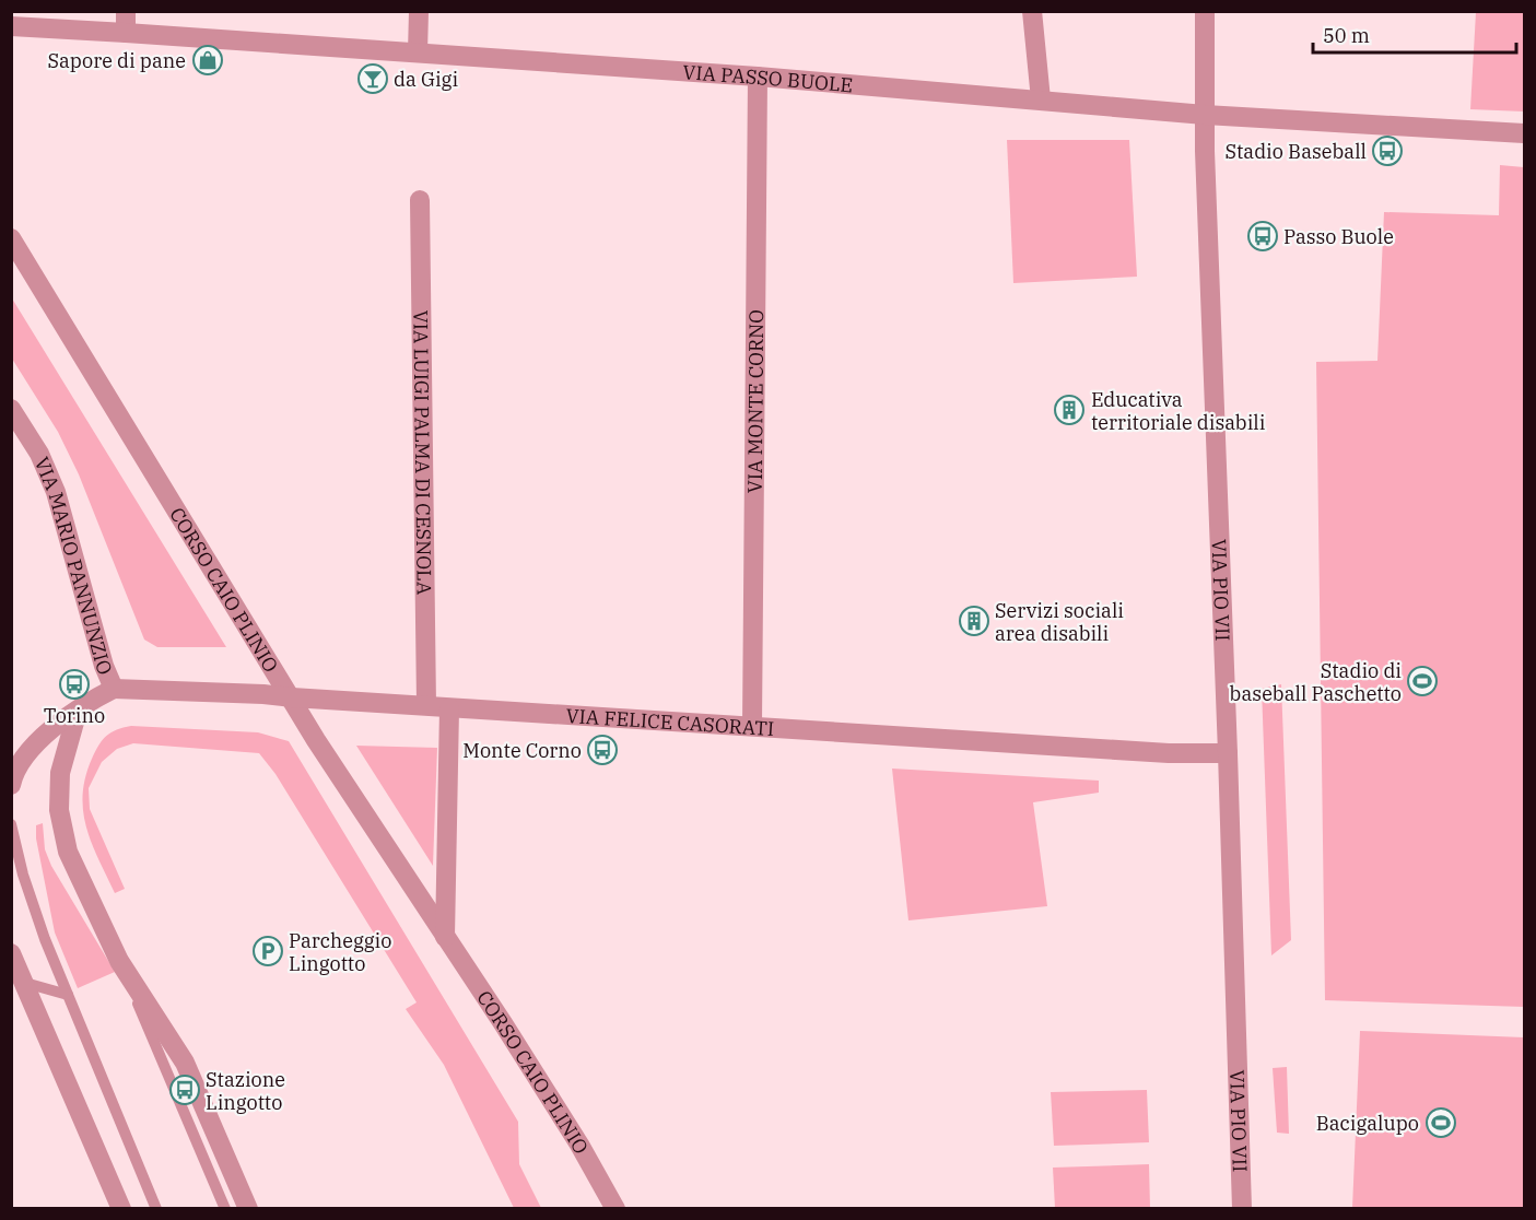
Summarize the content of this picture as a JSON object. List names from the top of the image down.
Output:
{
  "streets": {
    "street": [
      "VIA PASSO BUOLE",
      "VIA MONTE CORNO",
      "VIA LUIGI PALMA DI CESNOLA",
      "VIA MARIO PANNUNZIO",
      "CORSO CAIO PLINIO",
      "VIA PIO VII",
      "VIA FELICE CASORATI"
    ]
  },
  "crossings": [
    ["VIA PASSO BUOLE", "VIA MONTE CORNO"],
    ["VIA PASSO BUOLE", "VIA PIO VII"],
    ["VIA MONTE CORNO", "VIA FELICE CASORATI"],
    ["VIA LUIGI PALMA DI CESNOLA", "VIA FELICE CASORATI"],
    ["VIA MARIO PANNUNZIO", "VIA FELICE CASORATI"],
    ["CORSO CAIO PLINIO", "VIA FELICE CASORATI"],
    ["VIA PIO VII", "VIA FELICE CASORATI"]
  ],
  "places": {
    "shop": ["Sapore di pane"],
    "bar": ["da Gigi"],
    "bus stop": [
      "Stadio Baseball",
      "Passo Buole",
      "Torino",
      "Monte Corno",
      "Stazione Lingotto"
    ],
    "building": ["Educativa territoriale disabili", "Servizi sociali area disabili"],
    "sports": ["Stadio di baseball Paschetto", "Bacigalupo"],
    "parking": ["Parcheggio Lingotto"]
  },
  "scale_bar": "50 m"
}
